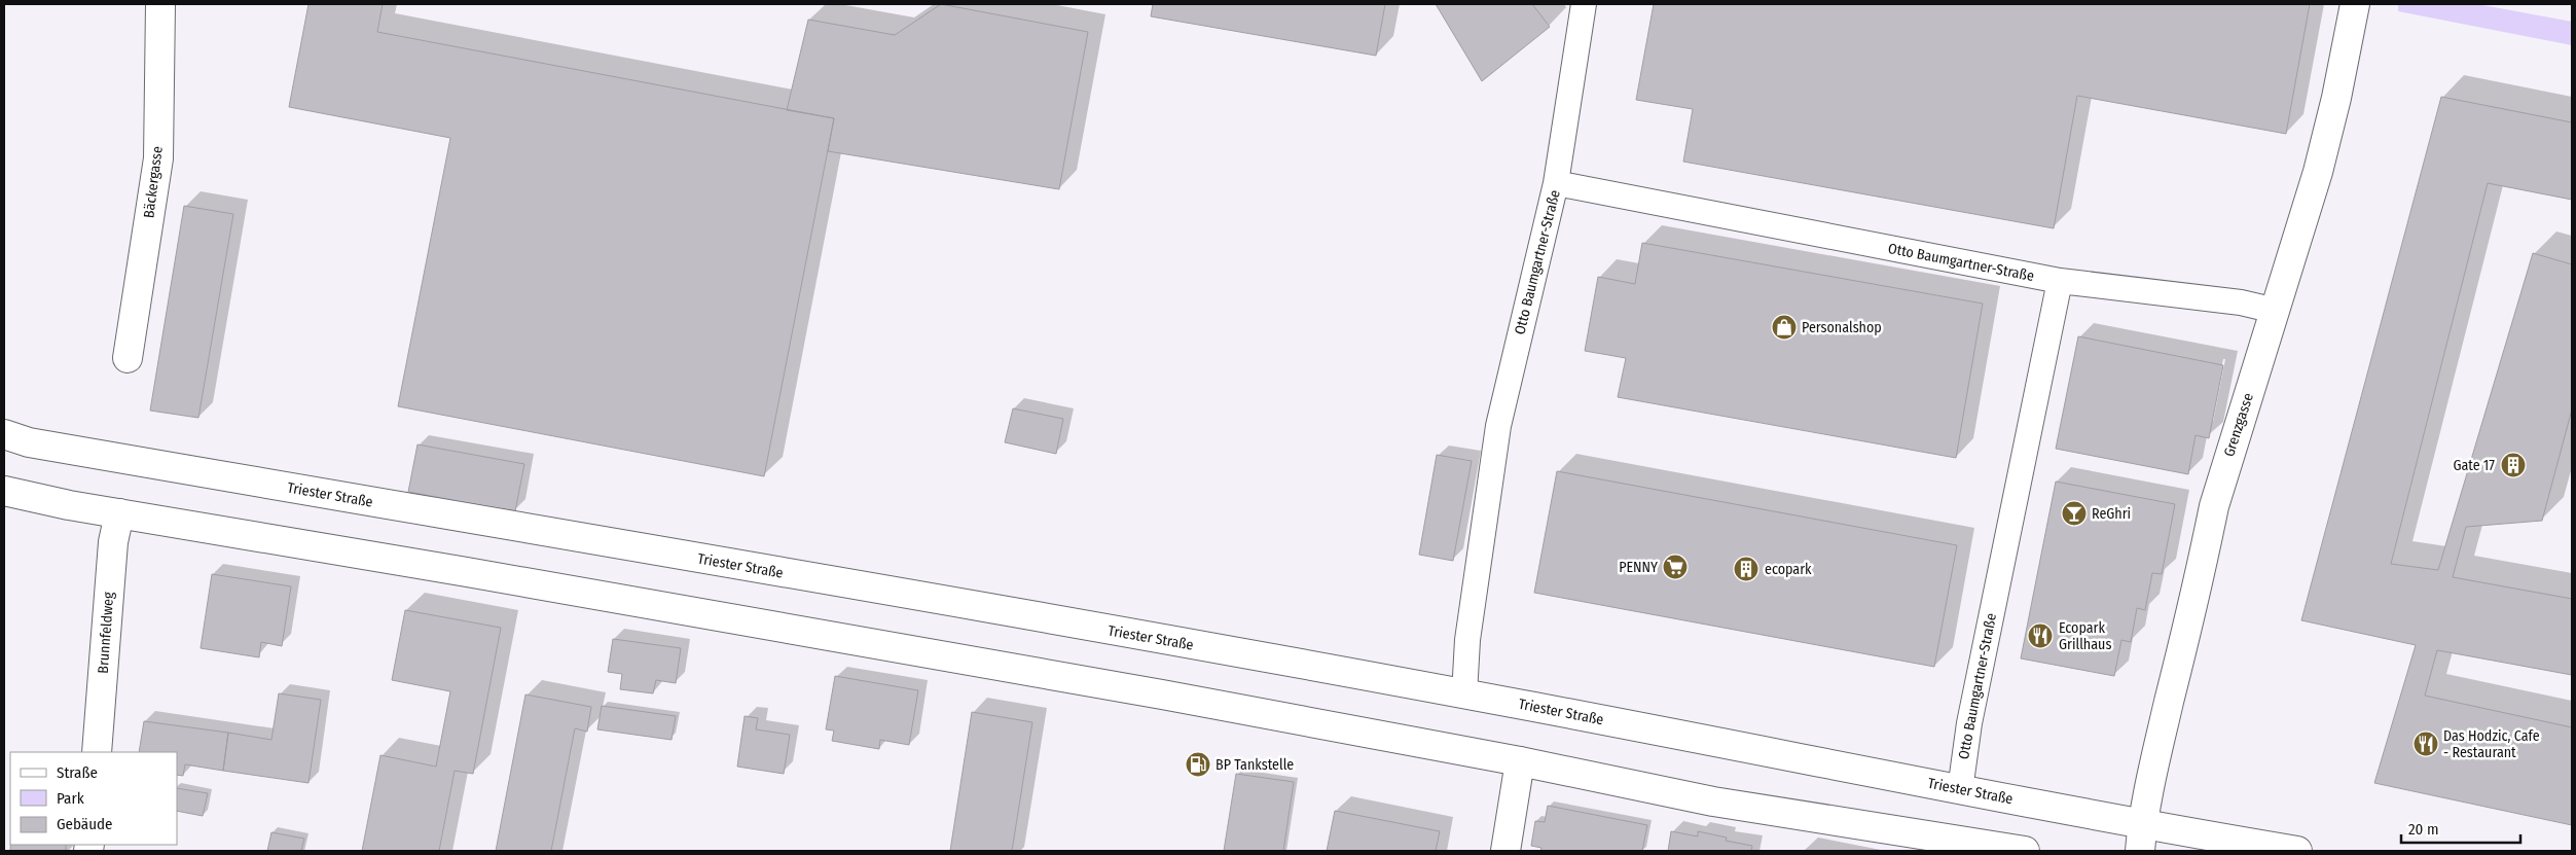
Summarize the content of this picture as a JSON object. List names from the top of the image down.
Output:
{
  "streets": {
    "main road": [
      "Bäckergasse",
      "Grenzgasse",
      "Triester Straße",
      "Brunnfeldweg"
    ],
    "lane": ["Otto Baumgartner-Straße"]
  },
  "crossings": [
    ["Otto Baumgartner-Straße", "Grenzgasse"],
    ["Otto Baumgartner-Straße", "Triester Straße"],
    ["Grenzgasse", "Triester Straße"]
  ],
  "places": {
    "shop": ["Personalshop"],
    "building": ["Gate 17", "ecopark"],
    "bar": ["ReGhri"],
    "supermarket": ["PENNY"],
    "restaurant": ["Ecopark Grillhaus", "Das Hodzic, Cafe - Restaurant"],
    "fuel station": ["BP Tankstelle"]
  },
  "legend": ["Straße", "Park", "Gebäude"],
  "scale_bar": "20 m"
}
